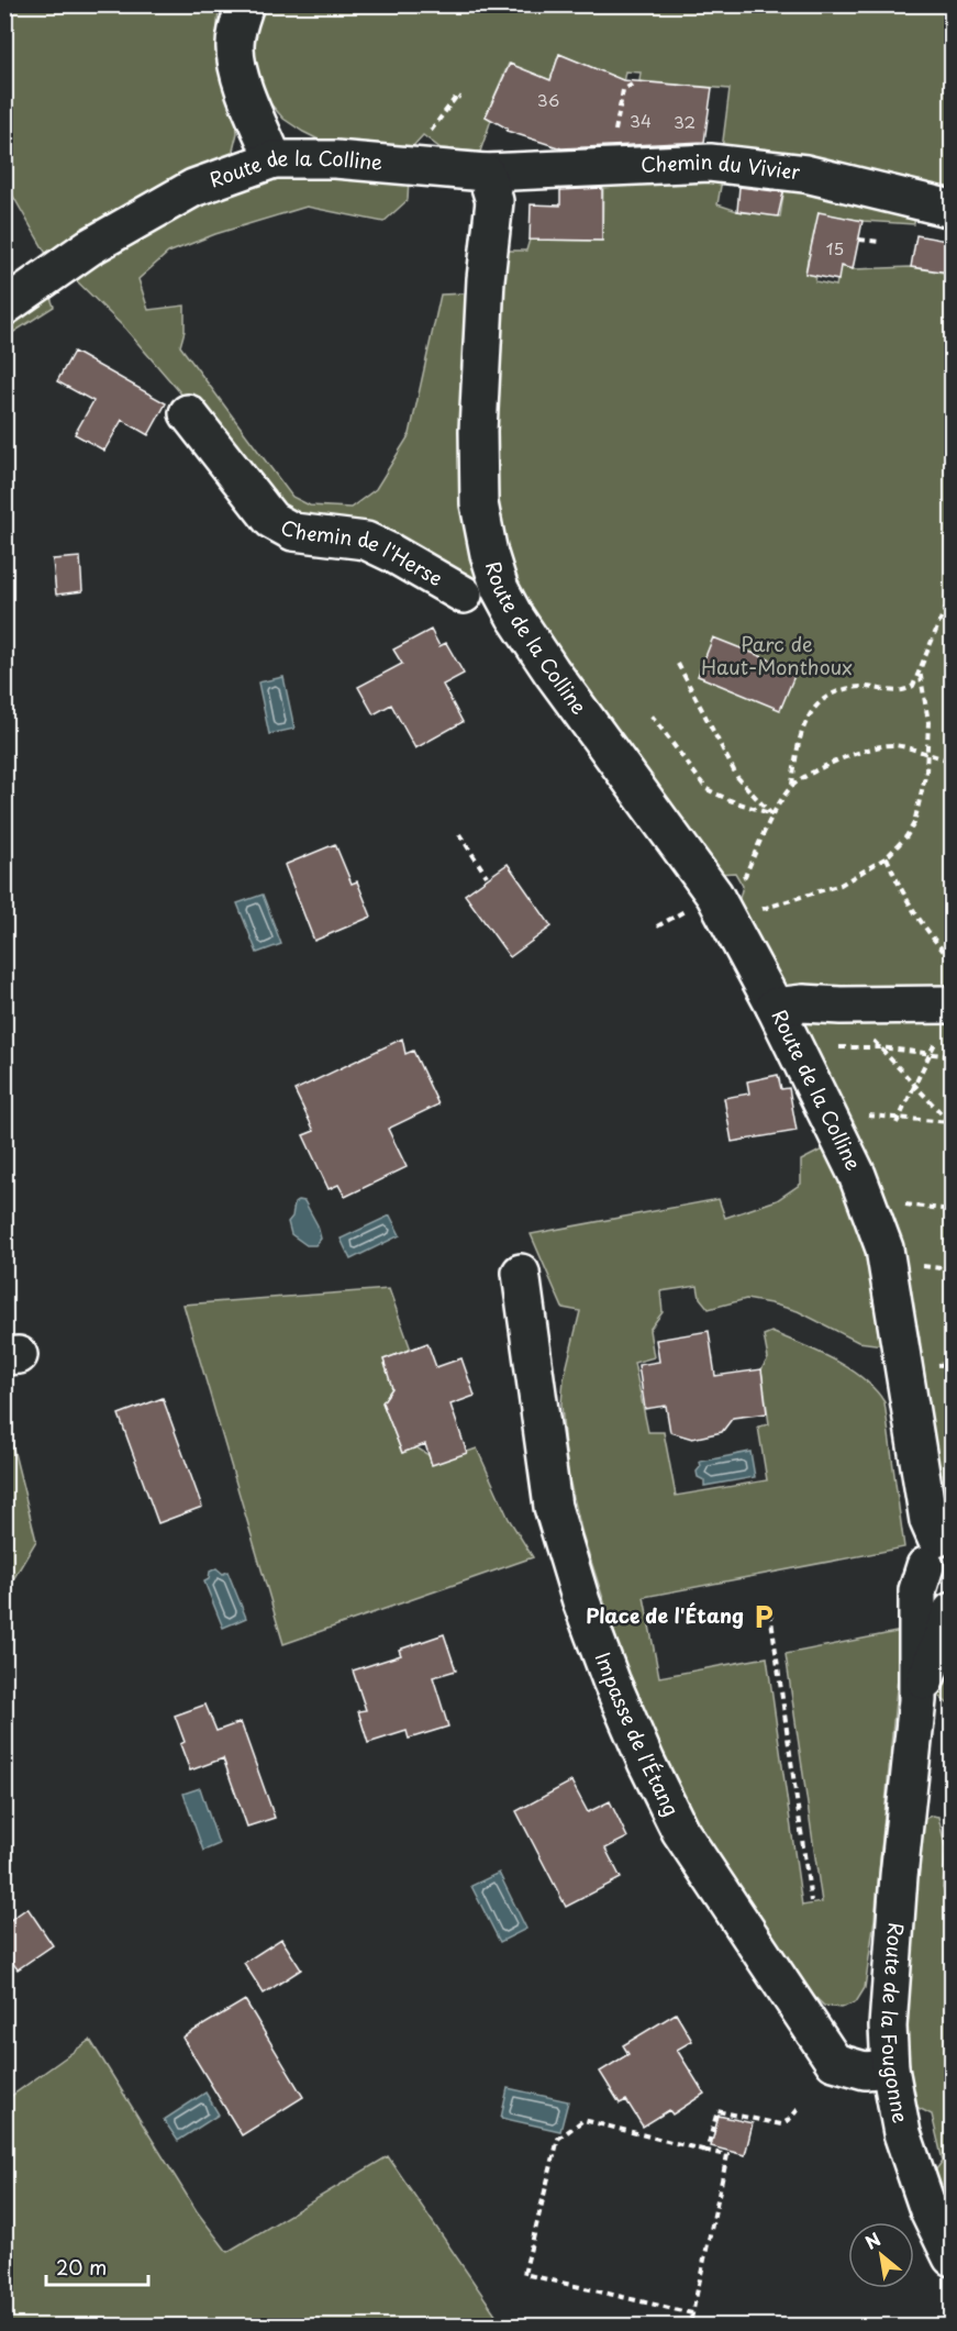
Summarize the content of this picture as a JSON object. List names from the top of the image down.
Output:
{
  "streets": {
    "street": [
      "Chemin du Vivier",
      "Route de la Colline",
      "Chemin de l'Herse",
      "Impasse de l'Étang",
      "Route de la Fougonne"
    ]
  },
  "crossings": [
    ["Chemin du Vivier", "Route de la Colline"],
    ["Route de la Colline", "Route de la Fougonne"],
    ["Impasse de l'Étang", "Route de la Fougonne"]
  ],
  "parks": ["Parc de Haut-Monthoux"],
  "places": {
    "parking": ["Place de l'Étang"]
  },
  "house_numbers": [
    "36",
    "34",
    "32",
    "15"
  ],
  "scale_bar": "20 m",
  "north": "top left"
}
